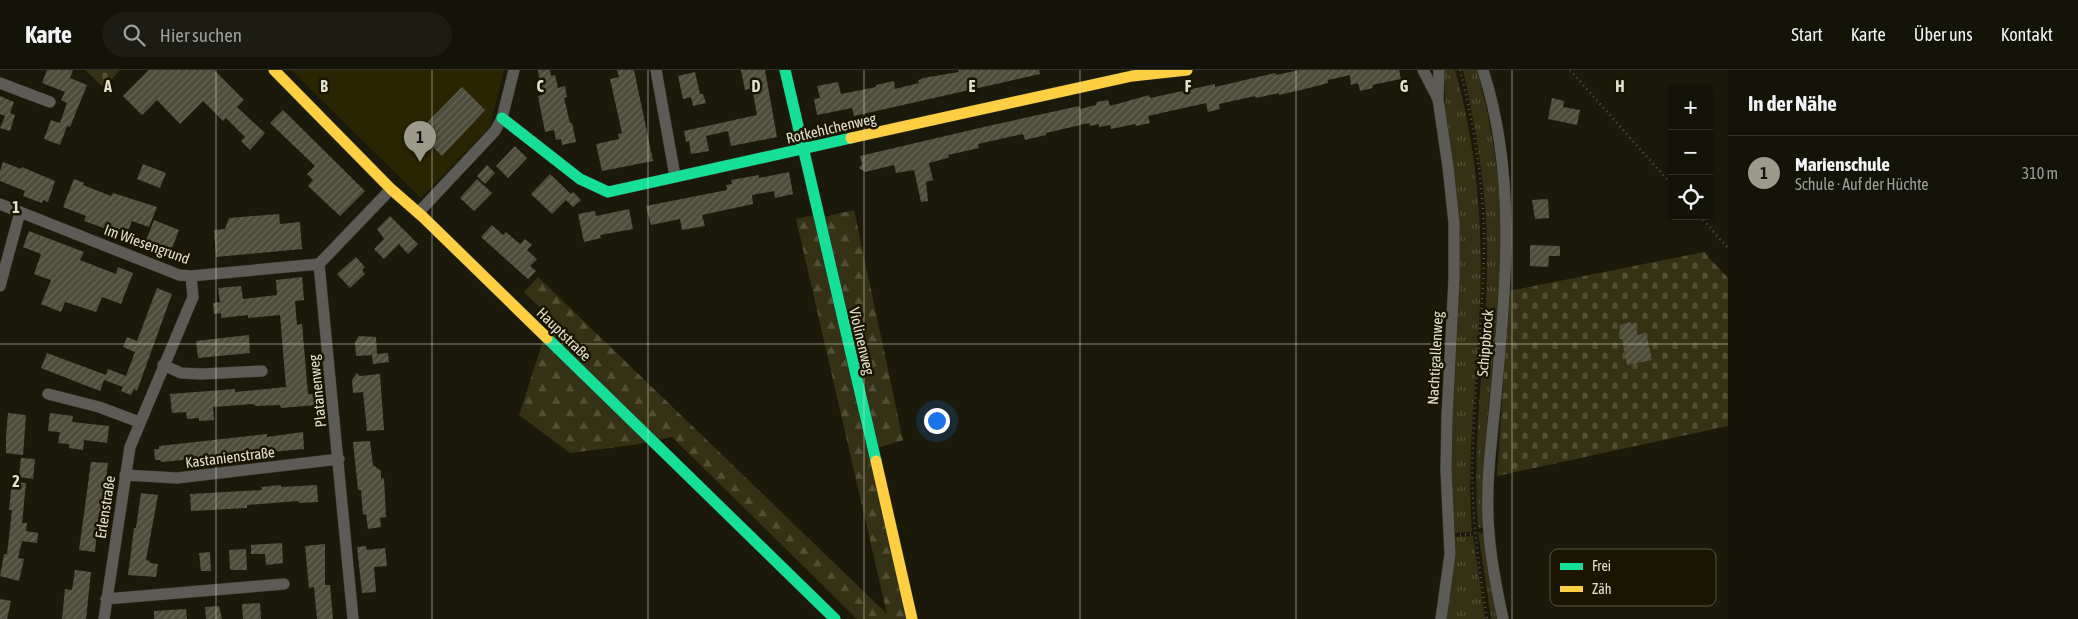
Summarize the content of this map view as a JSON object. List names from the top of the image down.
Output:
{
  "streets": {
    "street": [
      "Rotkehlchenweg",
      "Im Wiesengrund",
      "Hauptstraße",
      "Violinenweg",
      "Schippbrock",
      "Nachtigallenweg",
      "Platanenweg",
      "Kastanienstraße",
      "Erlenstraße"
    ]
  },
  "crossings": [
    ["Rotkehlchenweg", "Violinenweg"],
    ["Im Wiesengrund", "Platanenweg"],
    ["Im Wiesengrund", "Erlenstraße"],
    ["Platanenweg", "Kastanienstraße"],
    ["Kastanienstraße", "Erlenstraße"]
  ],
  "legend": ["Frei", "Zäh"],
  "page": {
    "header": "Karte",
    "search": "Hier suchen",
    "nav": [
      "Start",
      "Karte",
      "Über uns",
      "Kontakt"
    ],
    "heading": "In der Nähe",
    "map_buttons": ["+", "−"],
    "pins": "1",
    "list": [
      {
        "mark": "1",
        "name": "Marienschule",
        "note": "Schule · Auf der Hüchte",
        "value": "310 m"
      }
    ]
  },
  "grid": {
    "columns": [
      "A",
      "B",
      "C",
      "D",
      "E",
      "F",
      "G",
      "H"
    ],
    "rows": ["1", "2"]
  }
}
